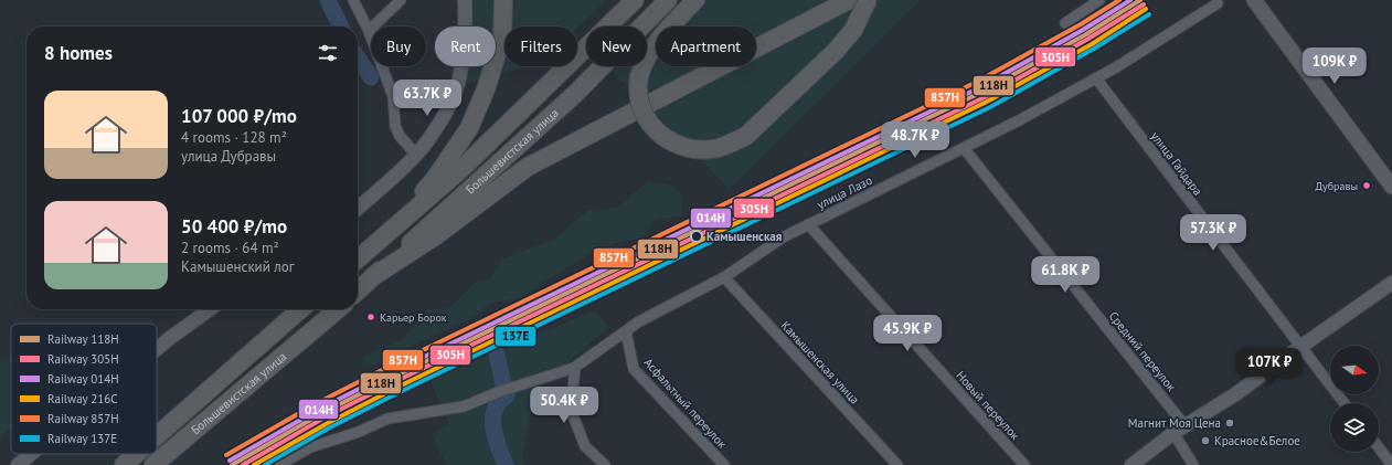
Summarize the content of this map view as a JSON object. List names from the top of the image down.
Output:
{
  "streets": {
    "highway": ["Большевистская улица"],
    "street": [
      "улица Гайдара",
      "улица Лазо",
      "Средний переулок",
      "Камышенская улица",
      "Асфальтный переулок",
      "Новый переулок"
    ]
  },
  "crossings": [
    ["улица Гайдара", "улица Лазо"],
    ["улица Лазо", "Средний переулок"],
    ["улица Лазо", "Камышенская улица"],
    ["улица Лазо", "Асфальтный переулок"],
    ["улица Лазо", "Новый переулок"]
  ],
  "places": [
    "Дубравы",
    "Камышенская",
    "Карьер Борок",
    "Магнит Моя Цена",
    "Красное&Белое"
  ],
  "lines": [
    "rail line 118Н",
    "rail line 014Н",
    "rail line 857Н",
    "rail line 305Н",
    "rail line 216С",
    "rail line 137Е"
  ],
  "legend": [
    "Railway 118Н",
    "Railway 305Н",
    "Railway 014Н",
    "Railway 216С",
    "Railway 857Н",
    "Railway 137Е"
  ],
  "north": "right",
  "page": {
    "chip": [
      "Buy",
      "Rent",
      "Filters",
      "New",
      "Apartment"
    ],
    "heading": "8 homes",
    "price": [
      "109K ₽",
      "63.7K ₽",
      "48.7K ₽",
      "57.3K ₽",
      "61.8K ₽",
      "45.9K ₽",
      "107K ₽",
      "50.4K ₽"
    ],
    "list": [
      {
        "name": "107 000 ₽/mo",
        "note": "4 rooms · 128 m² · улица Дубравы"
      },
      {
        "name": "50 400 ₽/mo",
        "note": "2 rooms · 64 m² · Камышенский лог"
      }
    ]
  }
}
